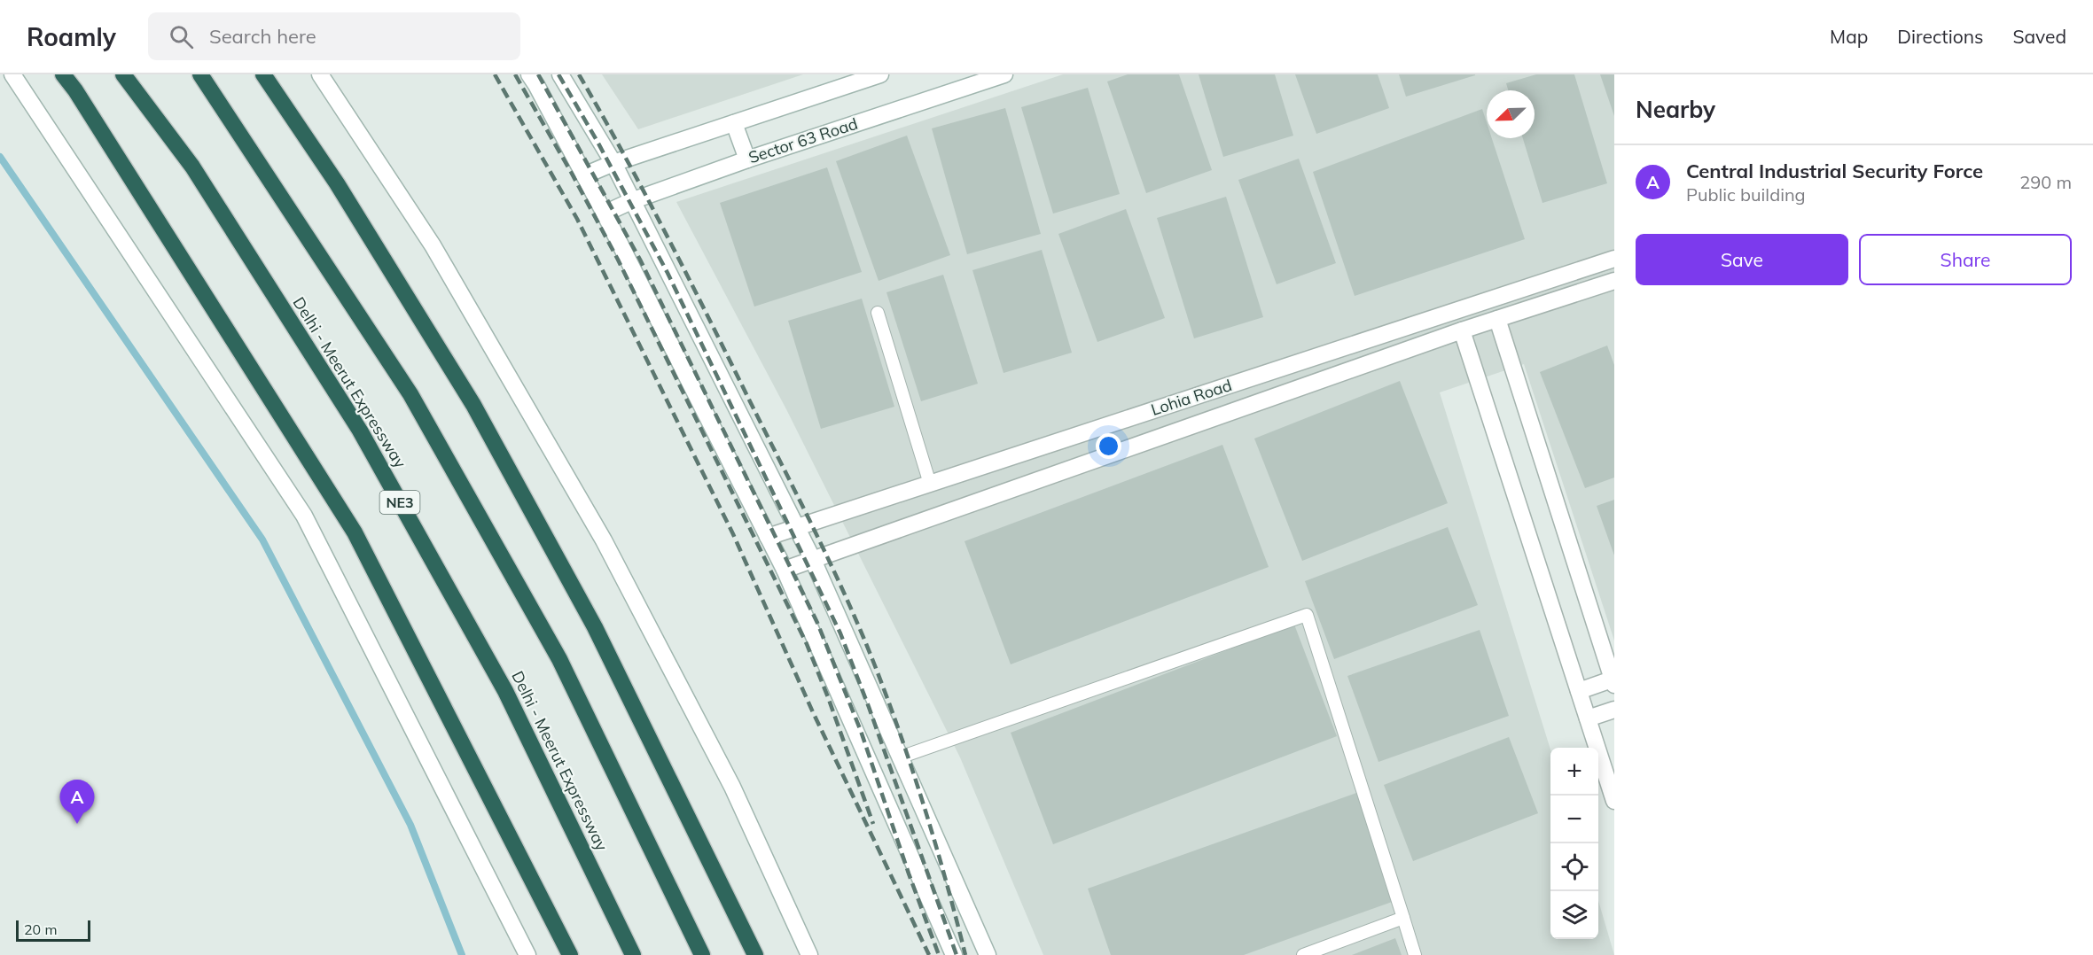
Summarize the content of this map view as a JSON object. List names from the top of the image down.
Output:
{
  "streets": {
    "highway": ["Delhi - Meerut Expressway", "NE3"],
    "street": ["Sector 63 Road", "Lohia Road"]
  },
  "scale_bar": "20 m",
  "north": "bottom left",
  "page": {
    "header": "Roamly",
    "search": "Search here",
    "nav": ["Map", "Directions", "Saved"],
    "heading": "Nearby",
    "list": [
      {
        "mark": "A",
        "name": "Central Industrial Security Force",
        "note": "Public building",
        "value": "290 m"
      }
    ],
    "buttons": ["Save", "Share"],
    "map_buttons": ["+", "−"],
    "pins": "A",
    "scale": "20 m"
  }
}
